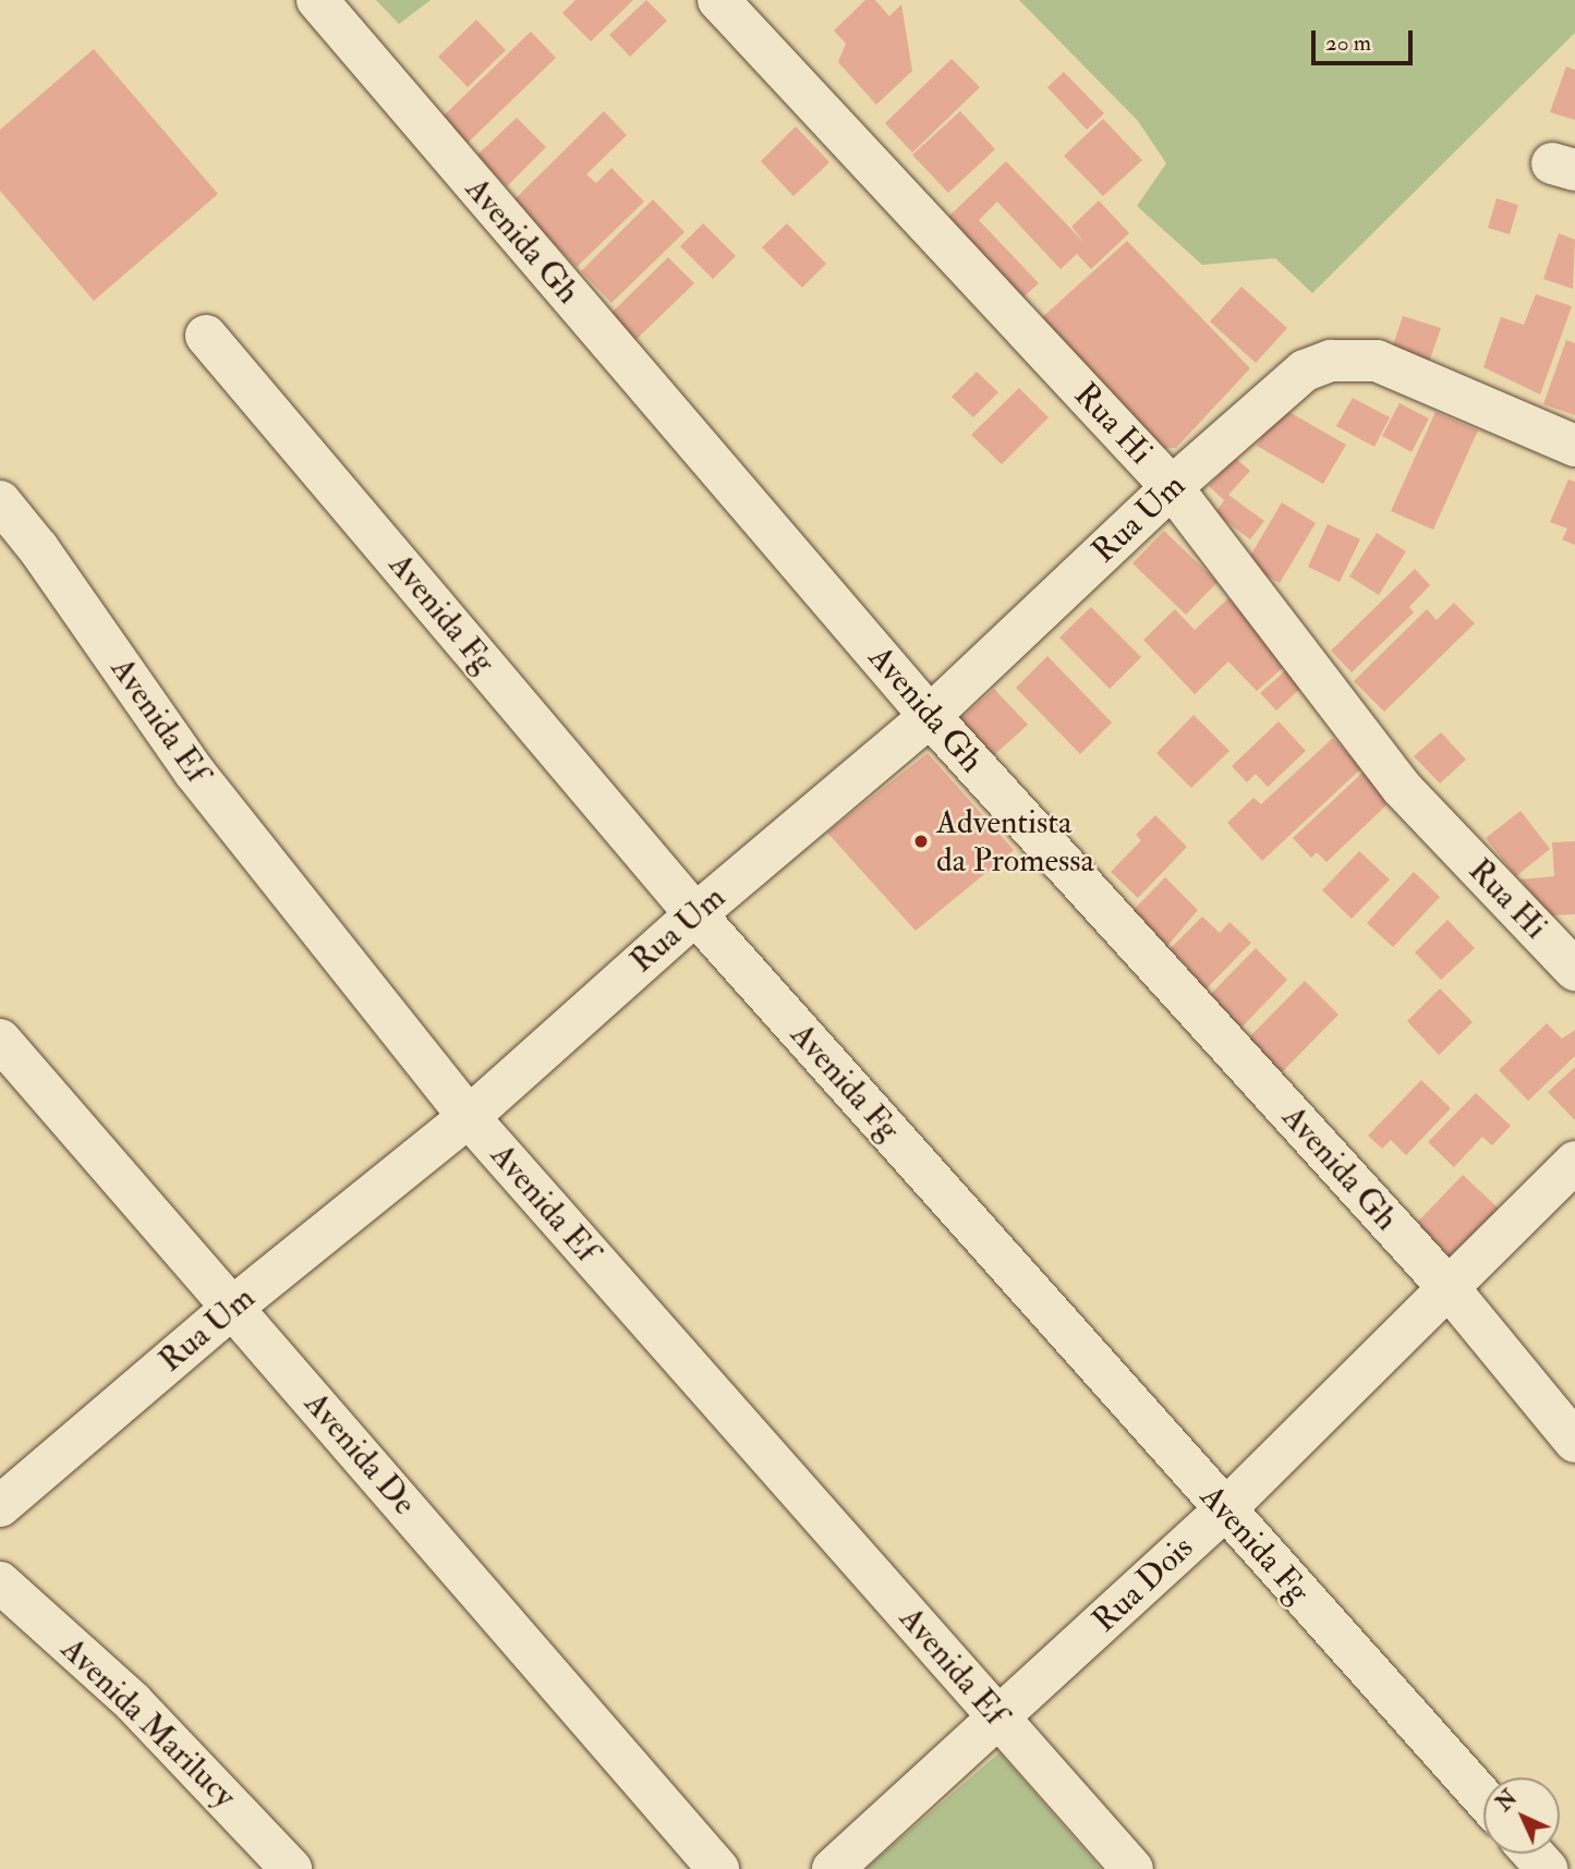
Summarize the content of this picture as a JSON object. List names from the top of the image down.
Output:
{
  "streets": {
    "street": [
      "Avenida Gh",
      "Rua Hi",
      "Rua Um",
      "Avenida Fg",
      "Avenida Ef",
      "Avenida De",
      "Rua Dois",
      "Avenida Marilucy"
    ]
  },
  "crossings": [
    ["Avenida Gh", "Rua Um"],
    ["Avenida Gh", "Rua Dois"],
    ["Rua Hi", "Rua Um"],
    ["Rua Um", "Avenida Fg"],
    ["Rua Um", "Avenida Ef"],
    ["Rua Um", "Avenida De"],
    ["Avenida Fg", "Rua Dois"],
    ["Avenida Ef", "Rua Dois"]
  ],
  "places": ["Adventista da Promessa"],
  "scale_bar": "20 m",
  "north": "top left"
}
